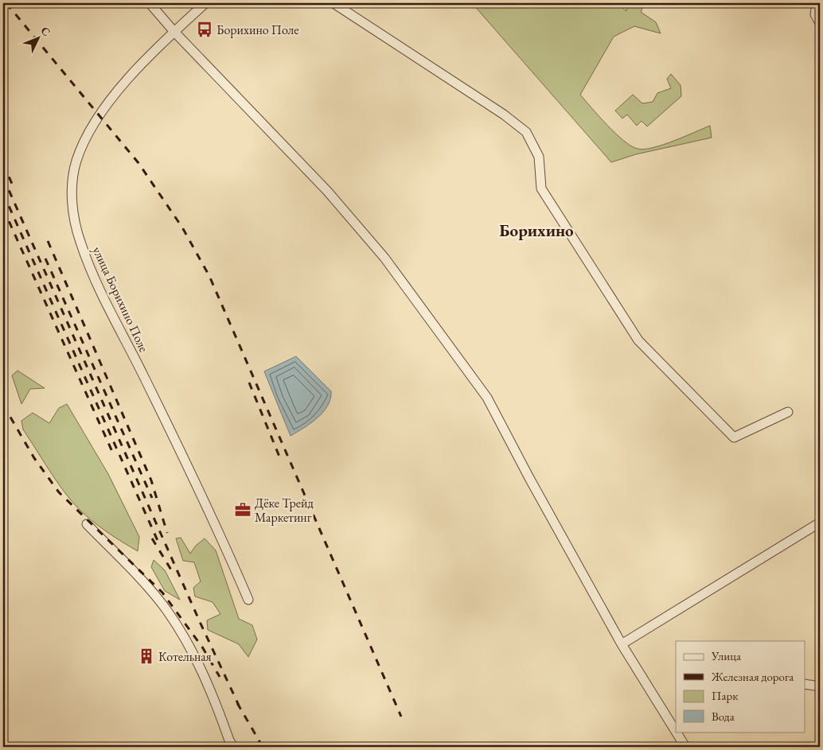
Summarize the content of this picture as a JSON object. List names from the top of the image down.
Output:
{
  "streets": {
    "street": ["улица Борихино Поле"]
  },
  "districts": ["Борихино"],
  "places": {
    "bus stop": ["Борихино Поле"],
    "office": ["Дёке Трейд Маркетинг"],
    "building": ["Котельная"]
  },
  "legend": [
    "Улица",
    "Железная дорога",
    "Парк",
    "Вода"
  ],
  "north": "top right"
}
